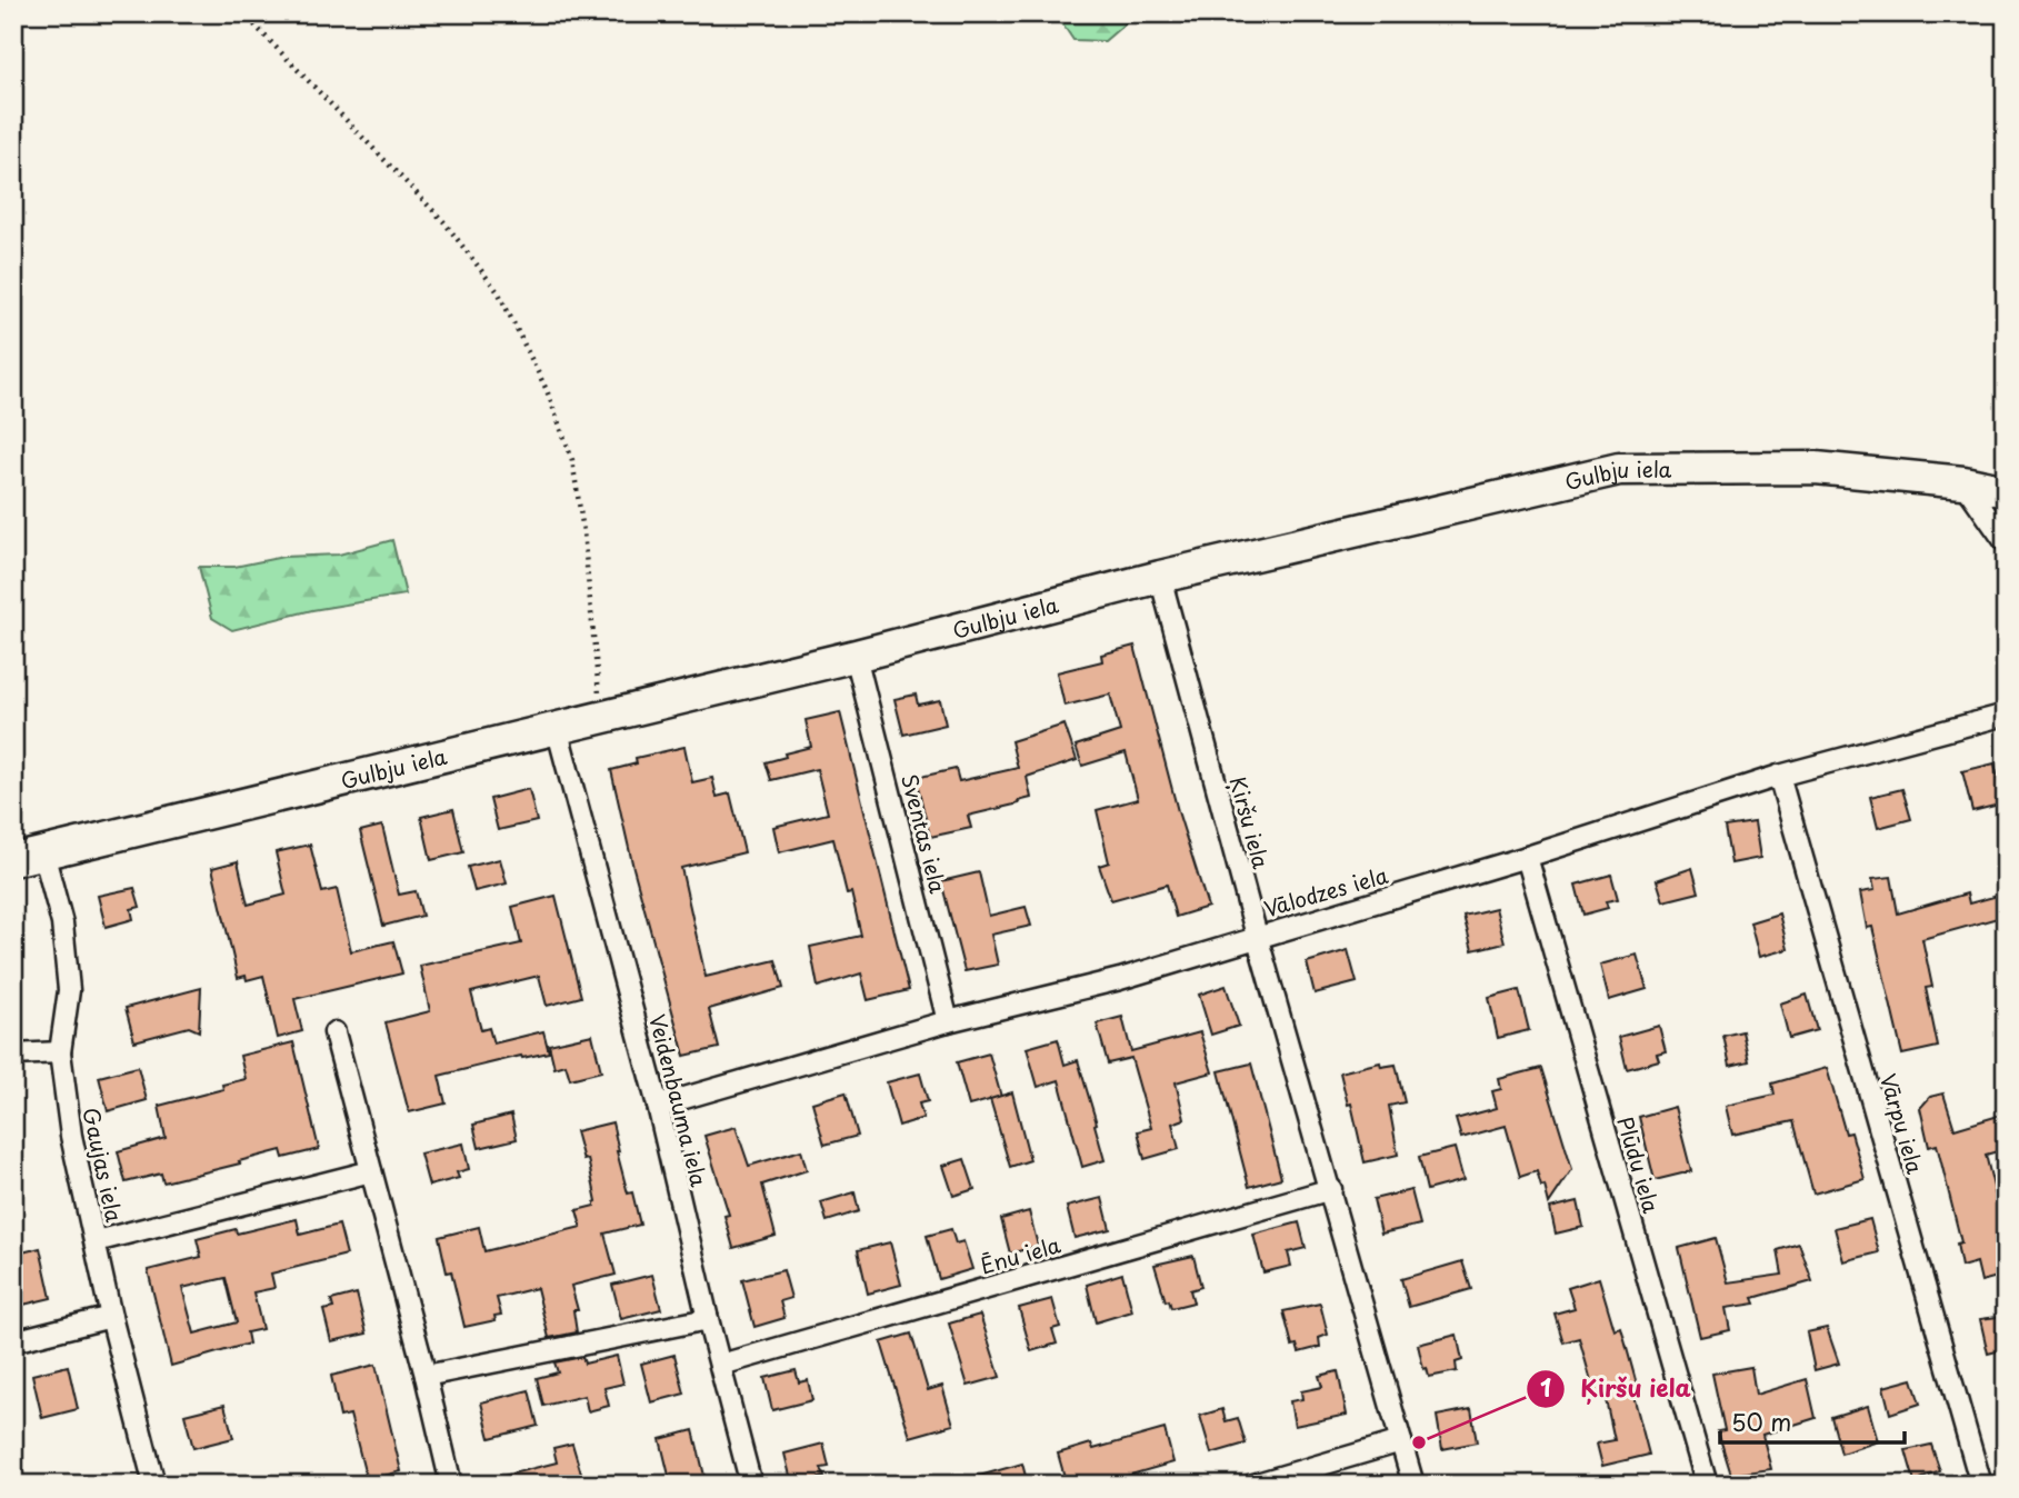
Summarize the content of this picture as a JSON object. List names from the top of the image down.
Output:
{
  "streets": {
    "main road": ["Gulbju iela"],
    "street": [
      "Ķiršu iela",
      "Sventas iela",
      "Vālodzes iela",
      "Veidenbauma iela",
      "Vārpu iela",
      "Gaujas iela",
      "Plūdu iela",
      "Ēnu iela"
    ]
  },
  "crossings": [
    ["Gulbju iela", "Ķiršu iela"],
    ["Gulbju iela", "Sventas iela"],
    ["Gulbju iela", "Veidenbauma iela"],
    ["Gulbju iela", "Gaujas iela"],
    ["Ķiršu iela", "Vālodzes iela"],
    ["Ķiršu iela", "Ēnu iela"],
    ["Sventas iela", "Vālodzes iela"],
    ["Vālodzes iela", "Veidenbauma iela"],
    ["Vālodzes iela", "Vārpu iela"],
    ["Vālodzes iela", "Plūdu iela"],
    ["Veidenbauma iela", "Ēnu iela"]
  ],
  "places": ["Ķiršu iela"],
  "scale_bar": "50 m"
}
